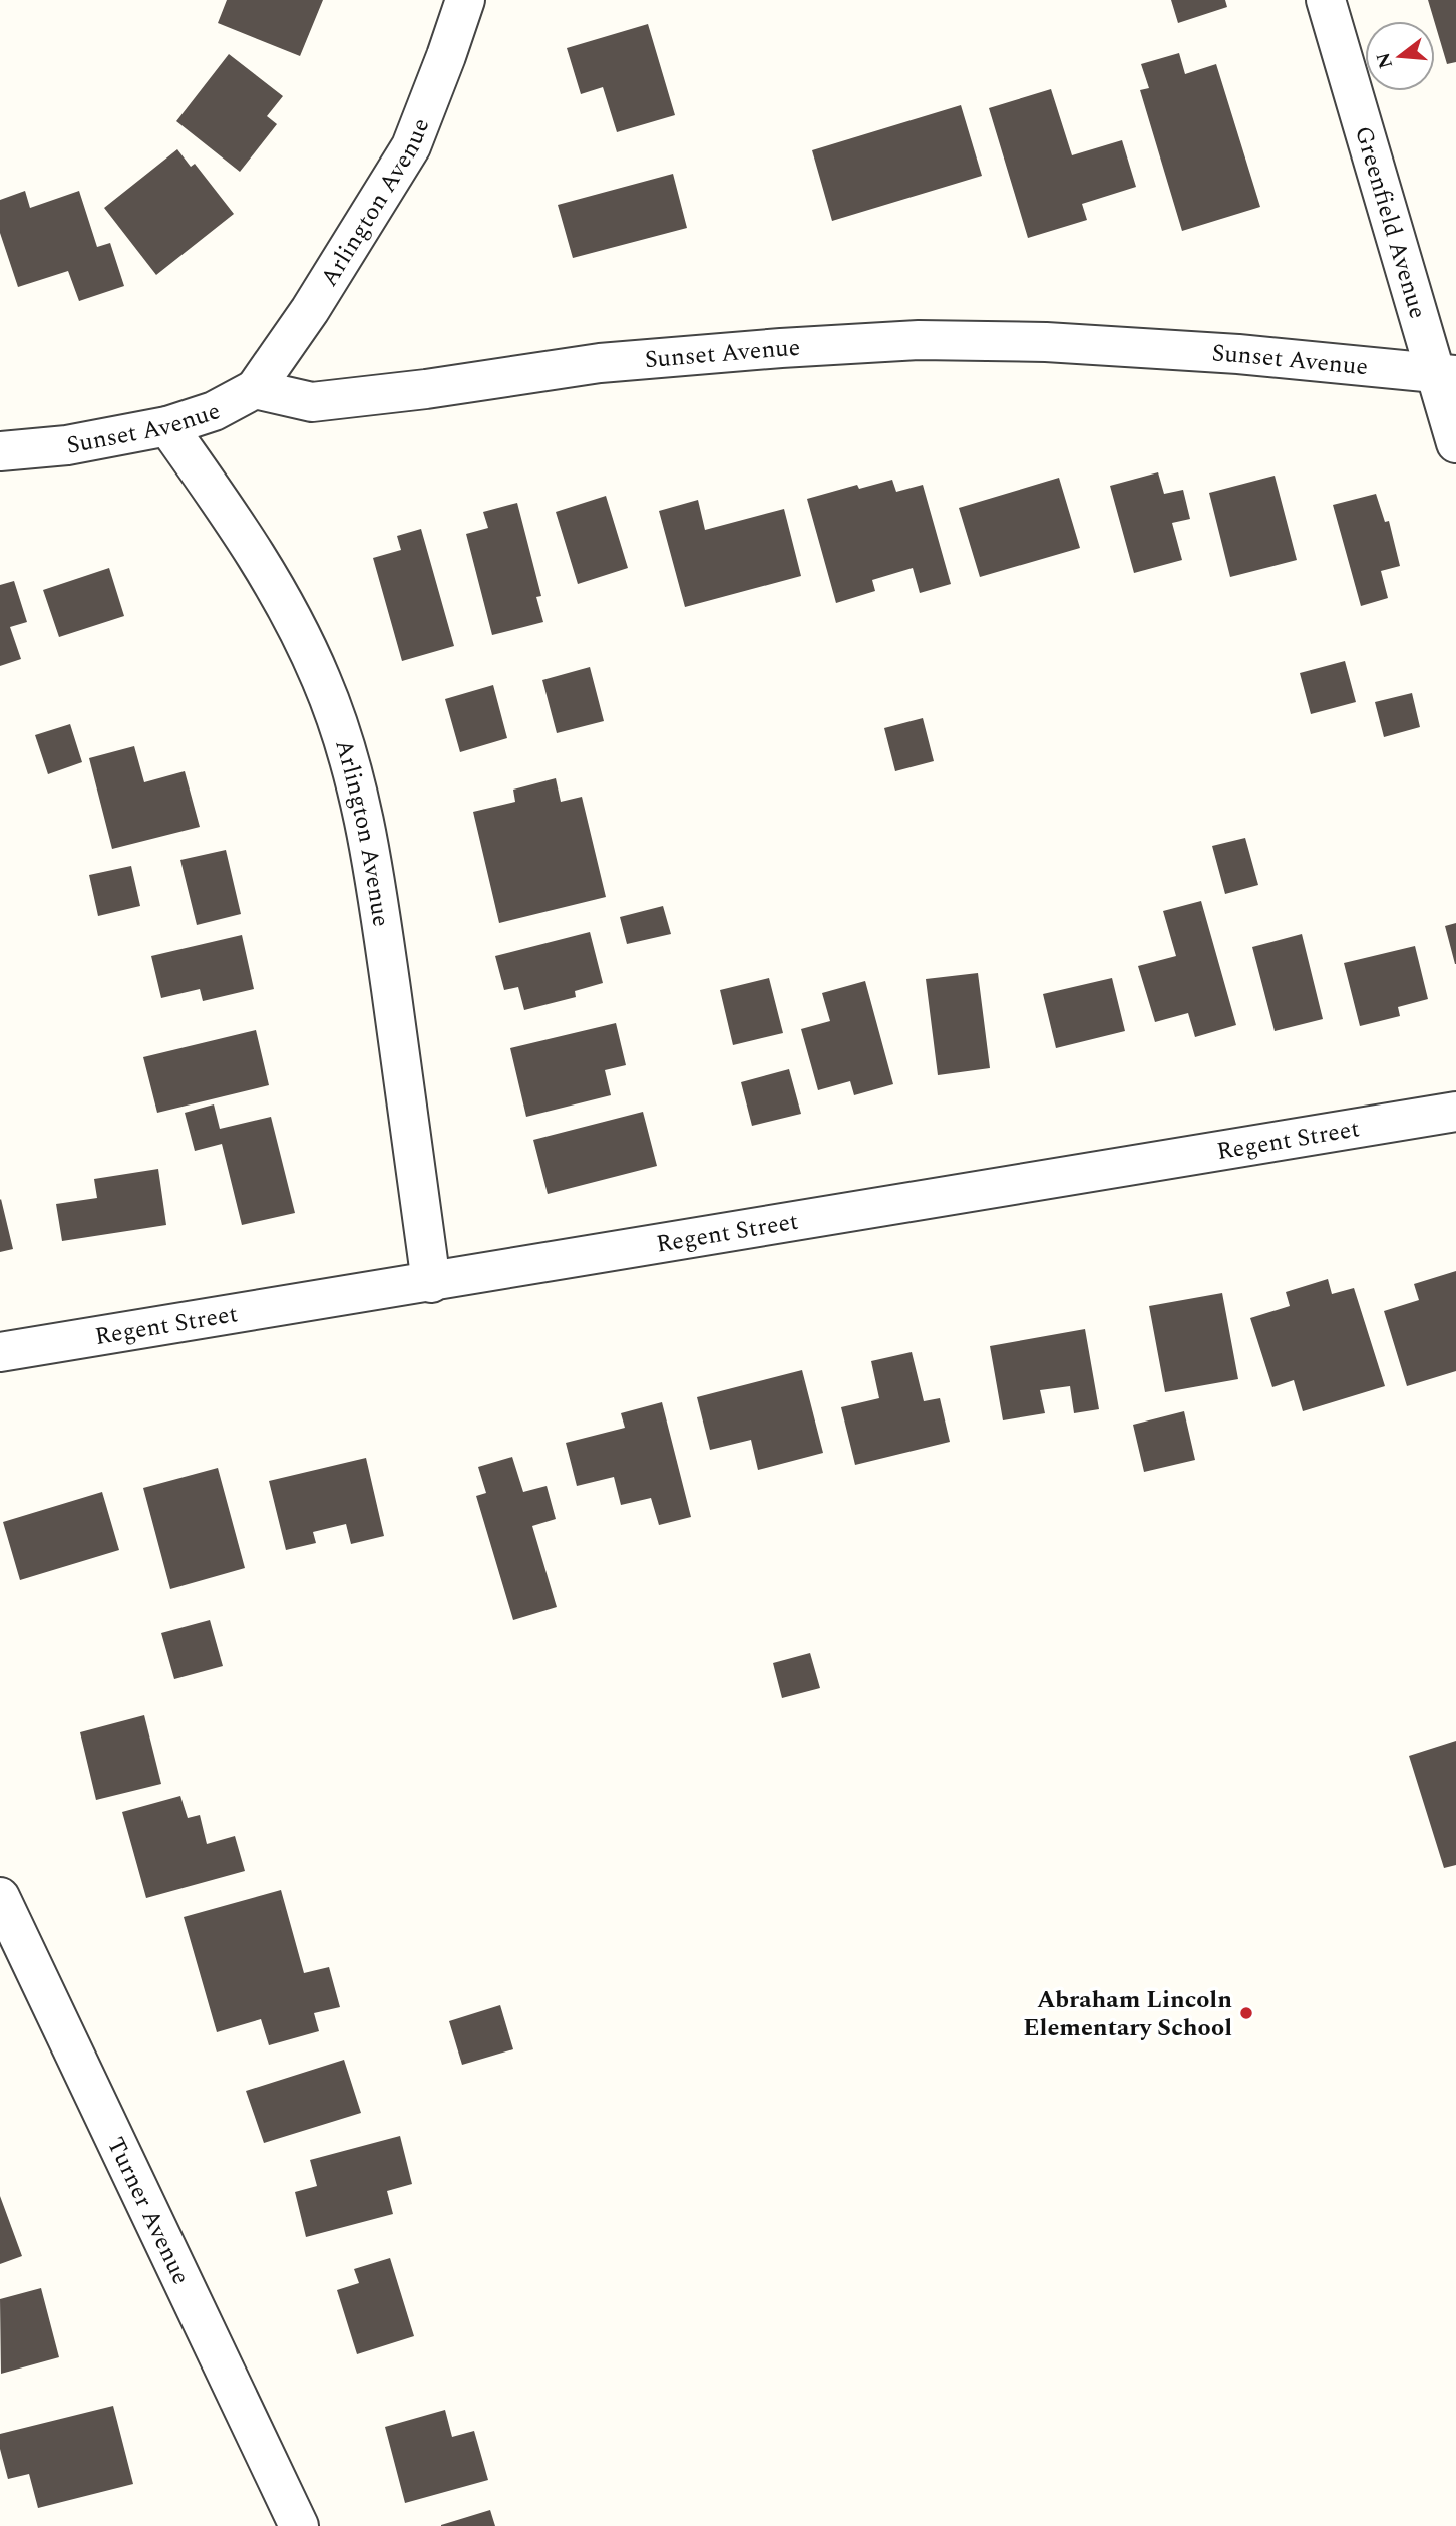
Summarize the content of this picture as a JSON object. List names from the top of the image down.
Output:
{
  "streets": {
    "street": [
      "Arlington Avenue",
      "Greenfield Avenue",
      "Sunset Avenue",
      "Regent Street",
      "Turner Avenue"
    ]
  },
  "crossings": [
    ["Arlington Avenue", "Sunset Avenue"],
    ["Arlington Avenue", "Regent Street"],
    ["Greenfield Avenue", "Sunset Avenue"]
  ],
  "places": ["Abraham Lincoln Elementary School"],
  "north": "left"
}
